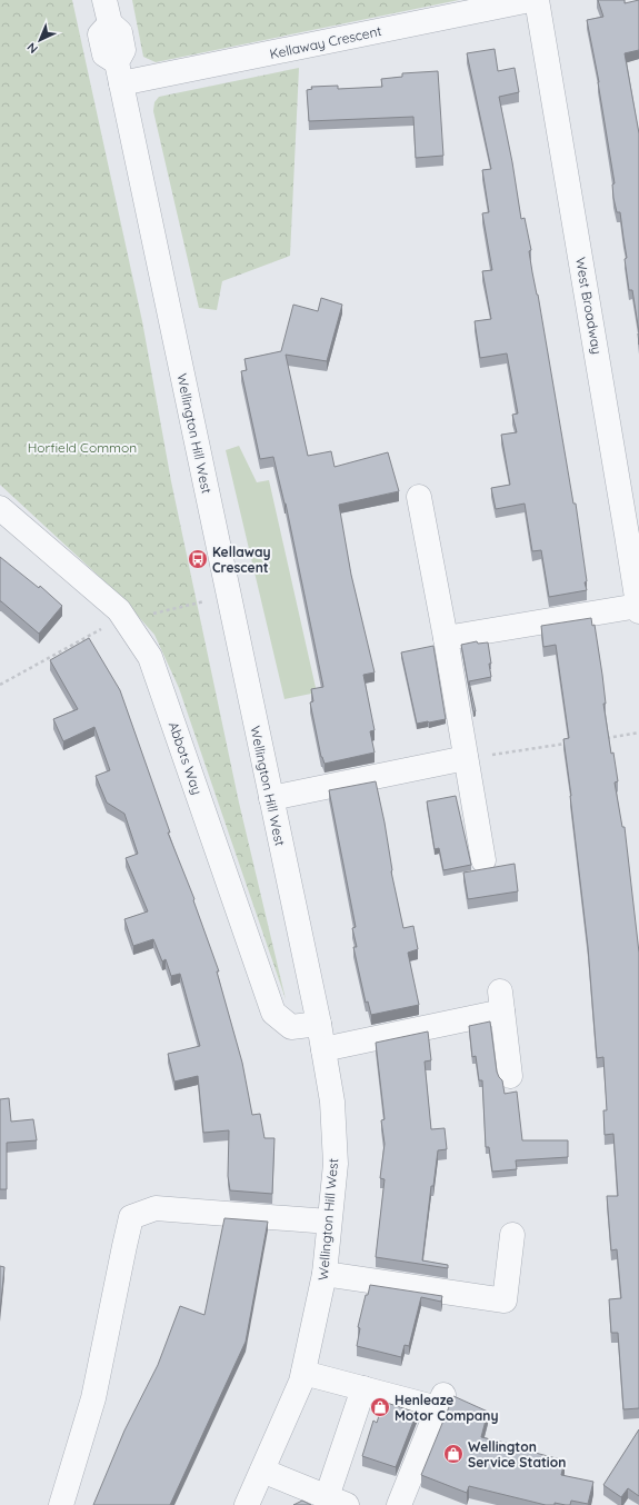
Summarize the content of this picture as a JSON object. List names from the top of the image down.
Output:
{
  "streets": {
    "street": [
      "Kellaway Crescent",
      "West Broadway",
      "Wellington Hill West",
      "Abbots Way"
    ]
  },
  "crossings": [
    ["Kellaway Crescent", "Wellington Hill West"],
    ["Wellington Hill West", "Abbots Way"]
  ],
  "parks": ["Horfield Common"],
  "places": {
    "bus stop": ["Kellaway Crescent"],
    "shop": ["Henleaze Motor Company", "Wellington Service Station"]
  },
  "north": "bottom left"
}
